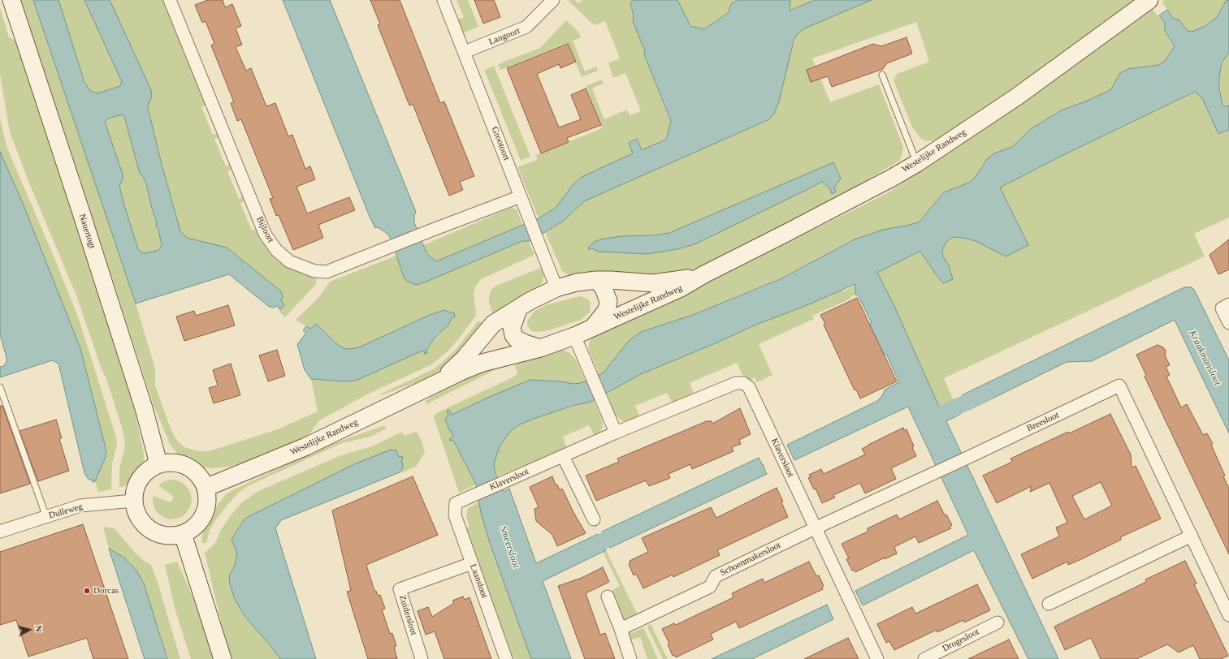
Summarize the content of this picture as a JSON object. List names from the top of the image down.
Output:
{
  "streets": {
    "street": [
      "Langoort",
      "Grootoort",
      "Westelijke Randweg",
      "Bijloort",
      "Nauertogt",
      "Breesloot",
      "Klaversloot",
      "Dulleweg",
      "Schoenmakersloot",
      "Laansloot",
      "Zuidersloot",
      "Drogesloot"
    ]
  },
  "crossings": [
    ["Langoort", "Grootoort"],
    ["Grootoort", "Westelijke Randweg"],
    ["Grootoort", "Bijloort"],
    ["Westelijke Randweg", "Nauertogt"],
    ["Westelijke Randweg", "Dulleweg"],
    ["Nauertogt", "Dulleweg"],
    ["Breesloot", "Klaversloot"],
    ["Breesloot", "Schoenmakersloot"],
    ["Klaversloot", "Schoenmakersloot"],
    ["Klaversloot", "Laansloot"],
    ["Laansloot", "Zuidersloot"]
  ],
  "water": ["Kraakmansloot", "Smeersloot"],
  "places": ["Dorcas"],
  "north": "right"
}
